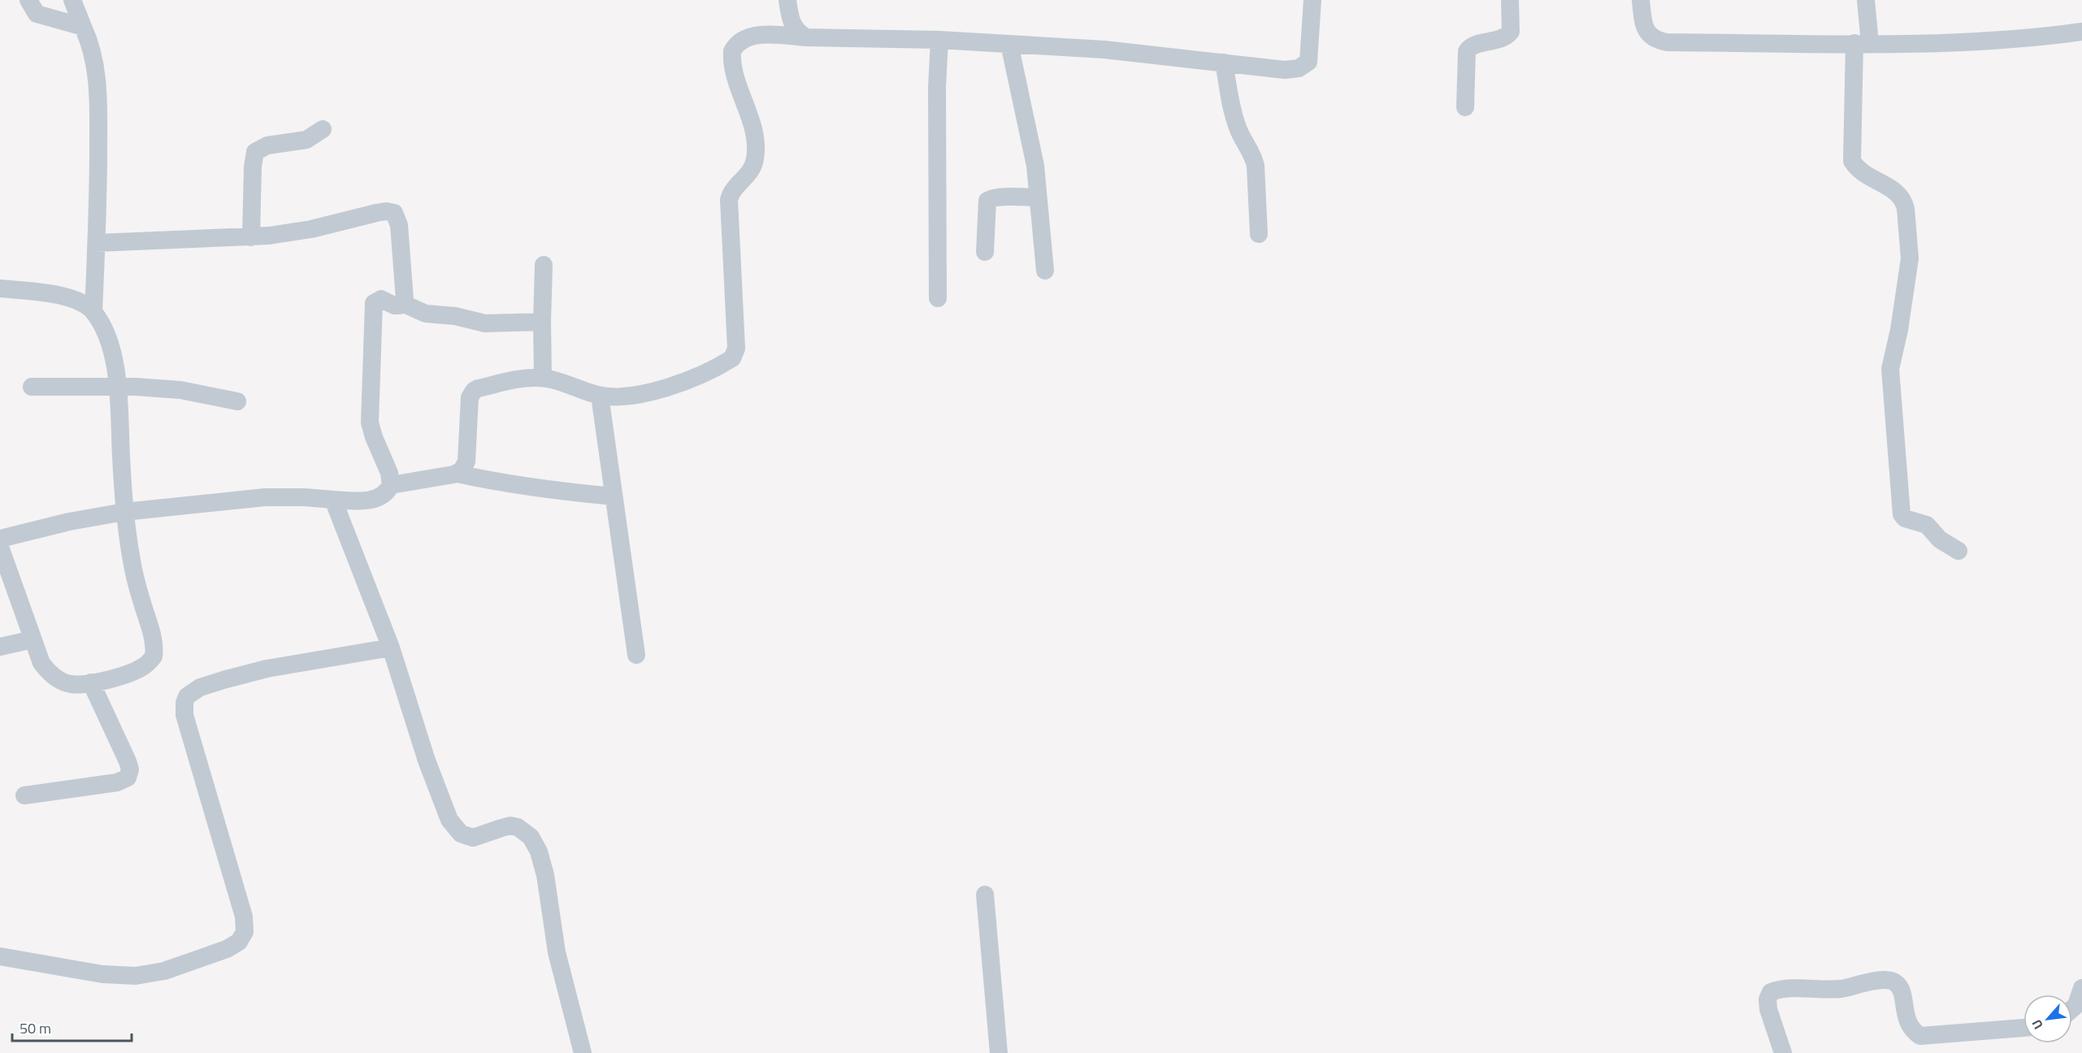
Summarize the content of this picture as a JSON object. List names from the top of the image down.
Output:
{
  "scale_bar": "50 m",
  "north": "bottom left"
}
